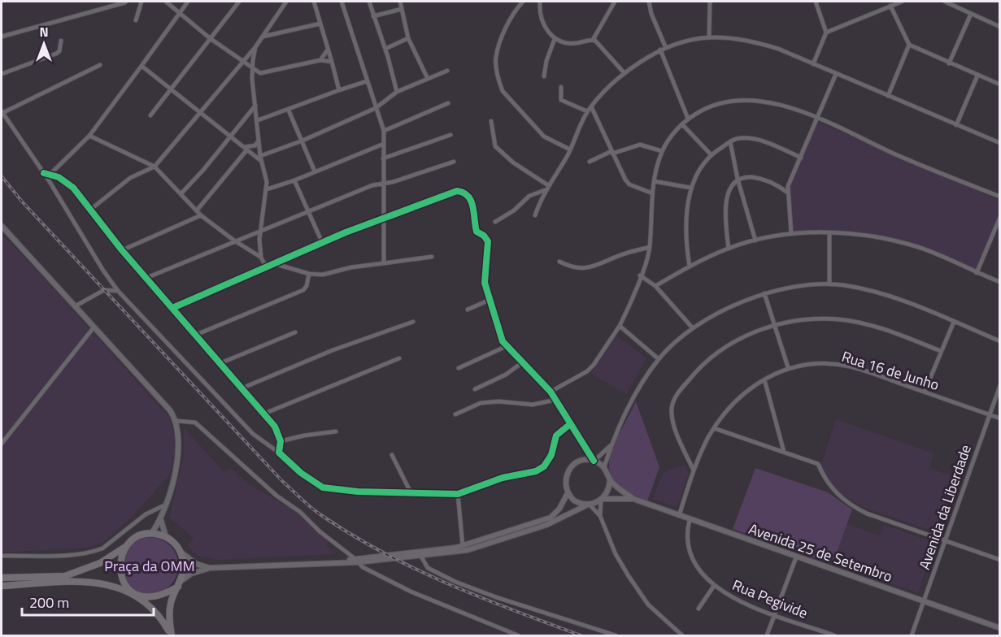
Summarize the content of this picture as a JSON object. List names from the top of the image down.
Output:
{
  "streets": {
    "street": [
      "Rua 16 de Junho",
      "Avenida da Liberdade",
      "Avenida 25 de Setembro",
      "Rua Pegivide"
    ]
  },
  "crossings": [
    ["Rua 16 de Junho", "Avenida da Liberdade"],
    ["Rua 16 de Junho", "Avenida 25 de Setembro"],
    ["Avenida da Liberdade", "Avenida 25 de Setembro"],
    ["Avenida 25 de Setembro", "Rua Pegivide"]
  ],
  "parks": ["Praça da OMM"],
  "scale_bar": "200 m",
  "north": "top"
}
